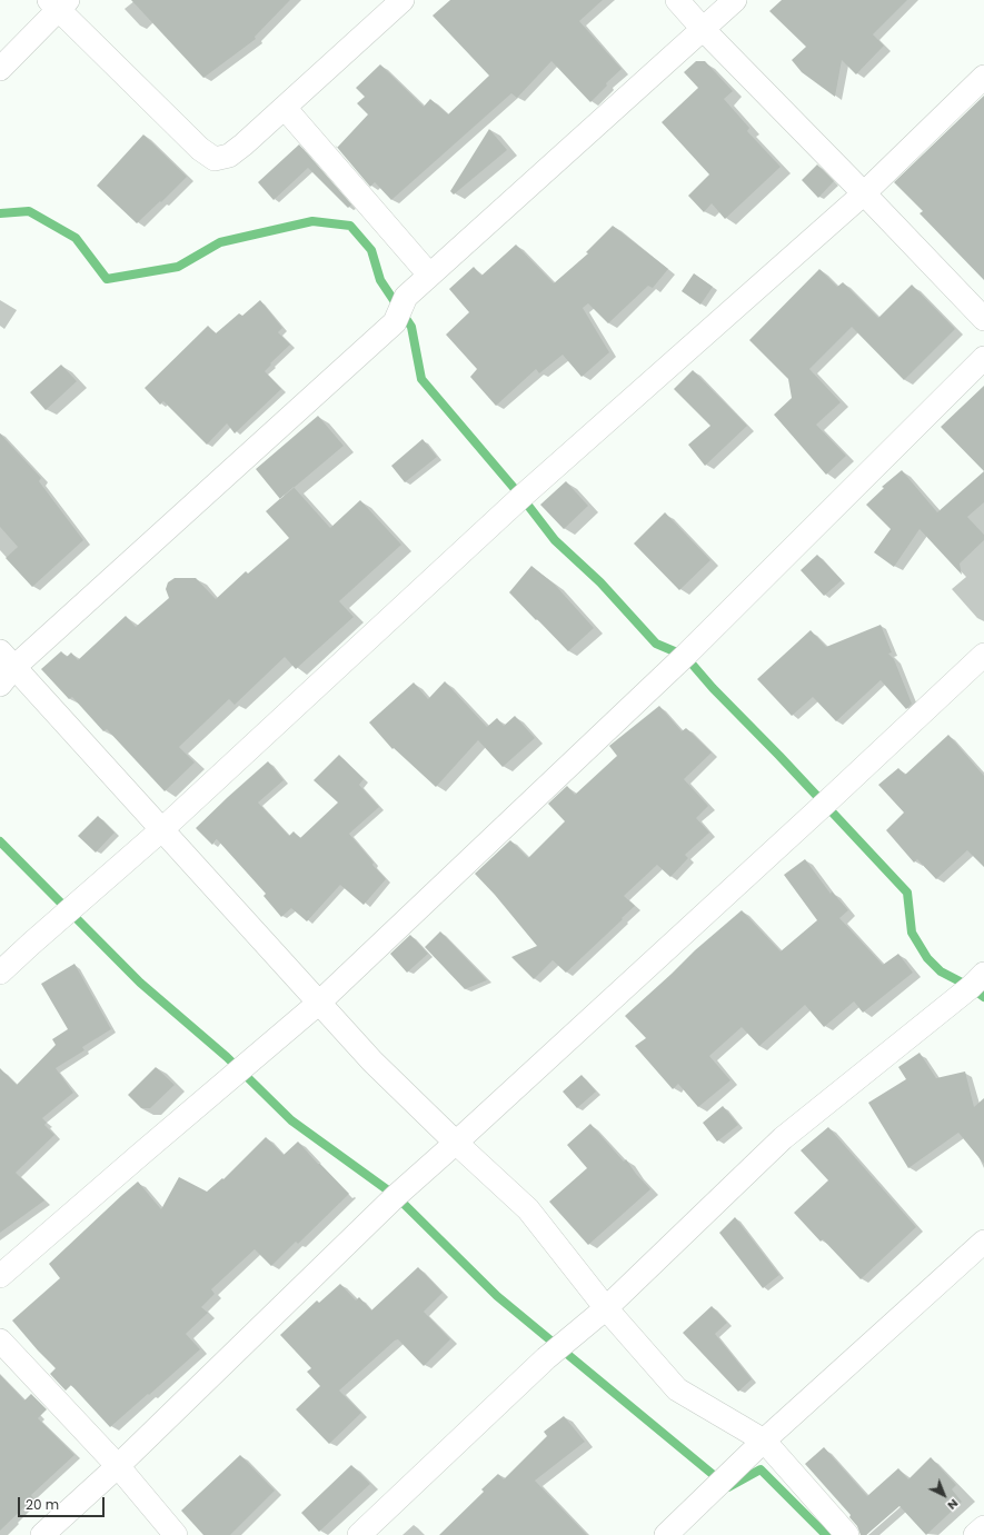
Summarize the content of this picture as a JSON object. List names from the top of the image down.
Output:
{
  "scale_bar": "20 m",
  "north": "bottom right"
}
